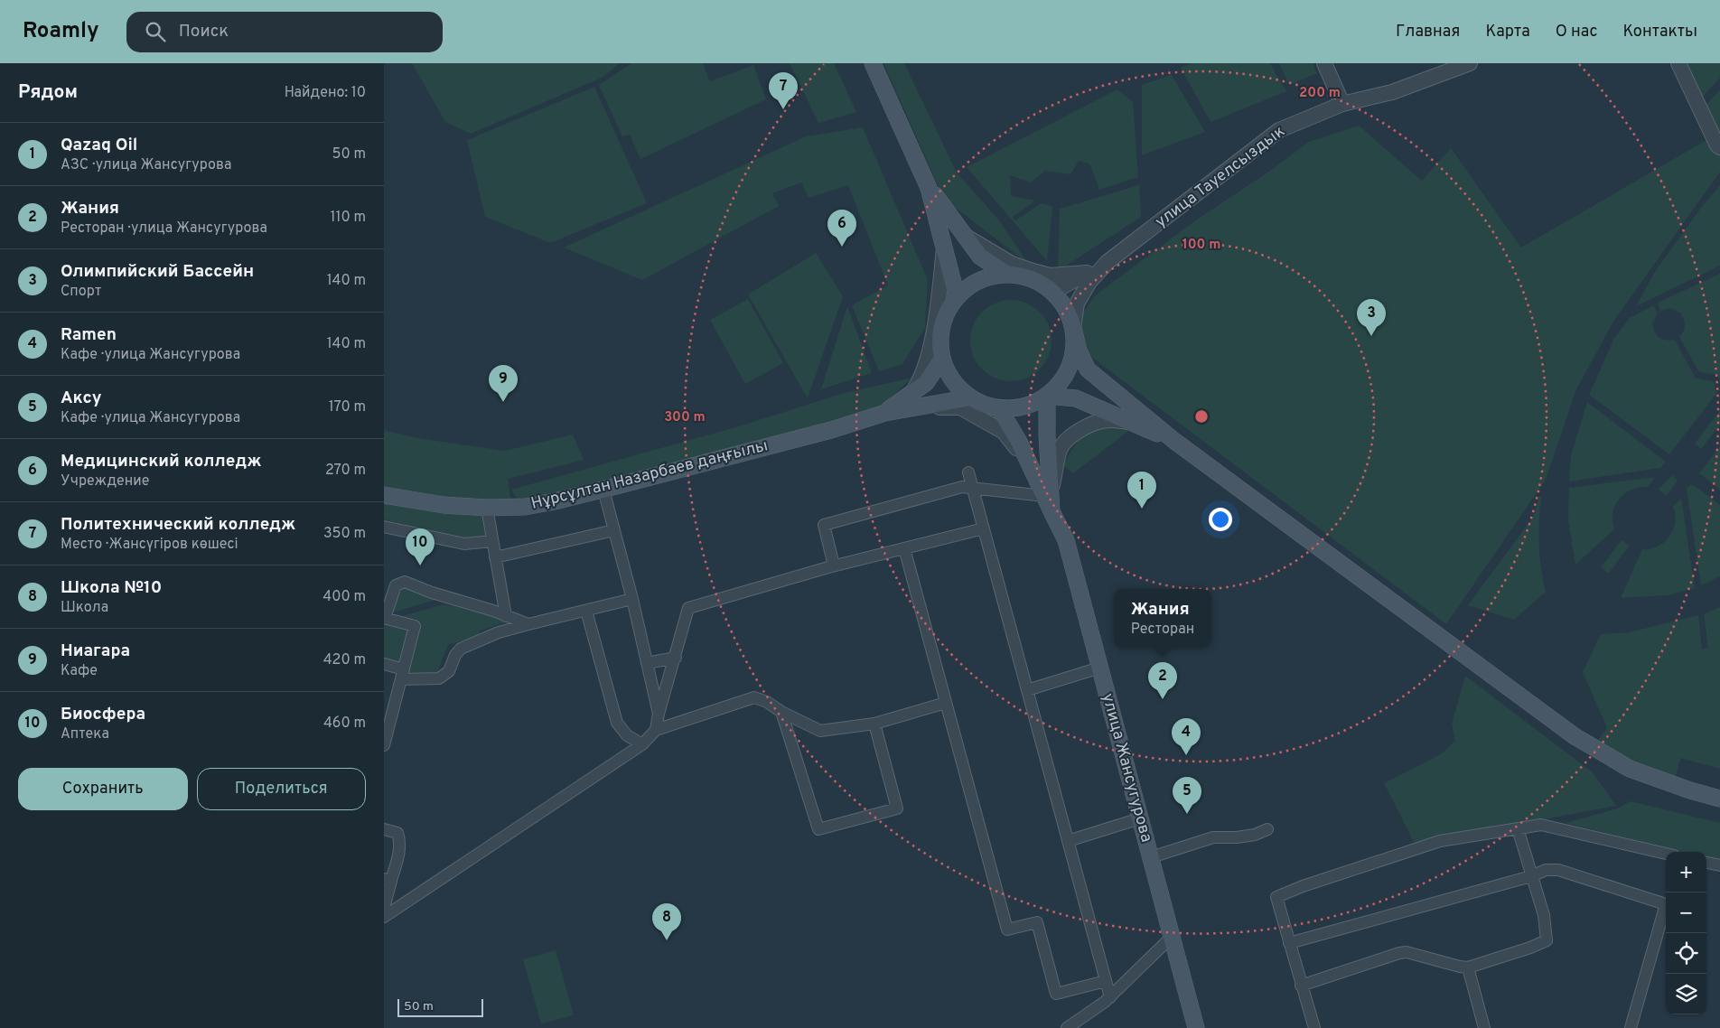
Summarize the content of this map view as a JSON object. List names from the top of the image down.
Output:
{
  "streets": {
    "main road": ["Нұрсұлтан Назарбаев даңғылы", "улица Жансугурова"],
    "street": ["улица Тауелсыздык"]
  },
  "crossings": [
    ["улица Тауелсыздык", "улица Жансугурова"]
  ],
  "scale_bar": "50 m",
  "page": {
    "header": "Roamly",
    "search": "Поиск",
    "nav": [
      "Главная",
      "Карта",
      "О нас",
      "Контакты"
    ],
    "heading": ["Рядом", "Найдено: 10"],
    "pins": [
      "7",
      "6",
      "3",
      "9",
      "1",
      "10",
      "2",
      "4",
      "5",
      "8"
    ],
    "list": [
      {
        "mark": "1",
        "name": "Qazaq Oil",
        "note": "АЗС · улица Жансугурова",
        "value": "50 m"
      },
      {
        "mark": "2",
        "name": "Жания",
        "note": "Ресторан · улица Жансугурова",
        "value": "110 m"
      },
      {
        "mark": "3",
        "name": "Олимпийский Бассейн",
        "note": "Спорт",
        "value": "140 m"
      },
      {
        "mark": "4",
        "name": "Ramen",
        "note": "Кафе · улица Жансугурова",
        "value": "140 m"
      },
      {
        "mark": "5",
        "name": "Аксу",
        "note": "Кафе · улица Жансугурова",
        "value": "170 m"
      },
      {
        "mark": "6",
        "name": "Медицинский колледж",
        "note": "Учреждение",
        "value": "270 m"
      },
      {
        "mark": "7",
        "name": "Политехнический колледж",
        "note": "Место · Жансүгіров көшесі",
        "value": "350 m"
      },
      {
        "mark": "8",
        "name": "Школа №10",
        "note": "Школа",
        "value": "400 m"
      },
      {
        "mark": "9",
        "name": "Ниагара",
        "note": "Кафе",
        "value": "420 m"
      },
      {
        "mark": "10",
        "name": "Биосфера",
        "note": "Аптека",
        "value": "460 m"
      }
    ],
    "popup": ["Жания", "Ресторан"],
    "buttons": ["Сохранить", "Поделиться"],
    "map_buttons": ["+", "−"],
    "scale": "50 m"
  },
  "rings": ["200 m", "100 m", "300 m"]
}
